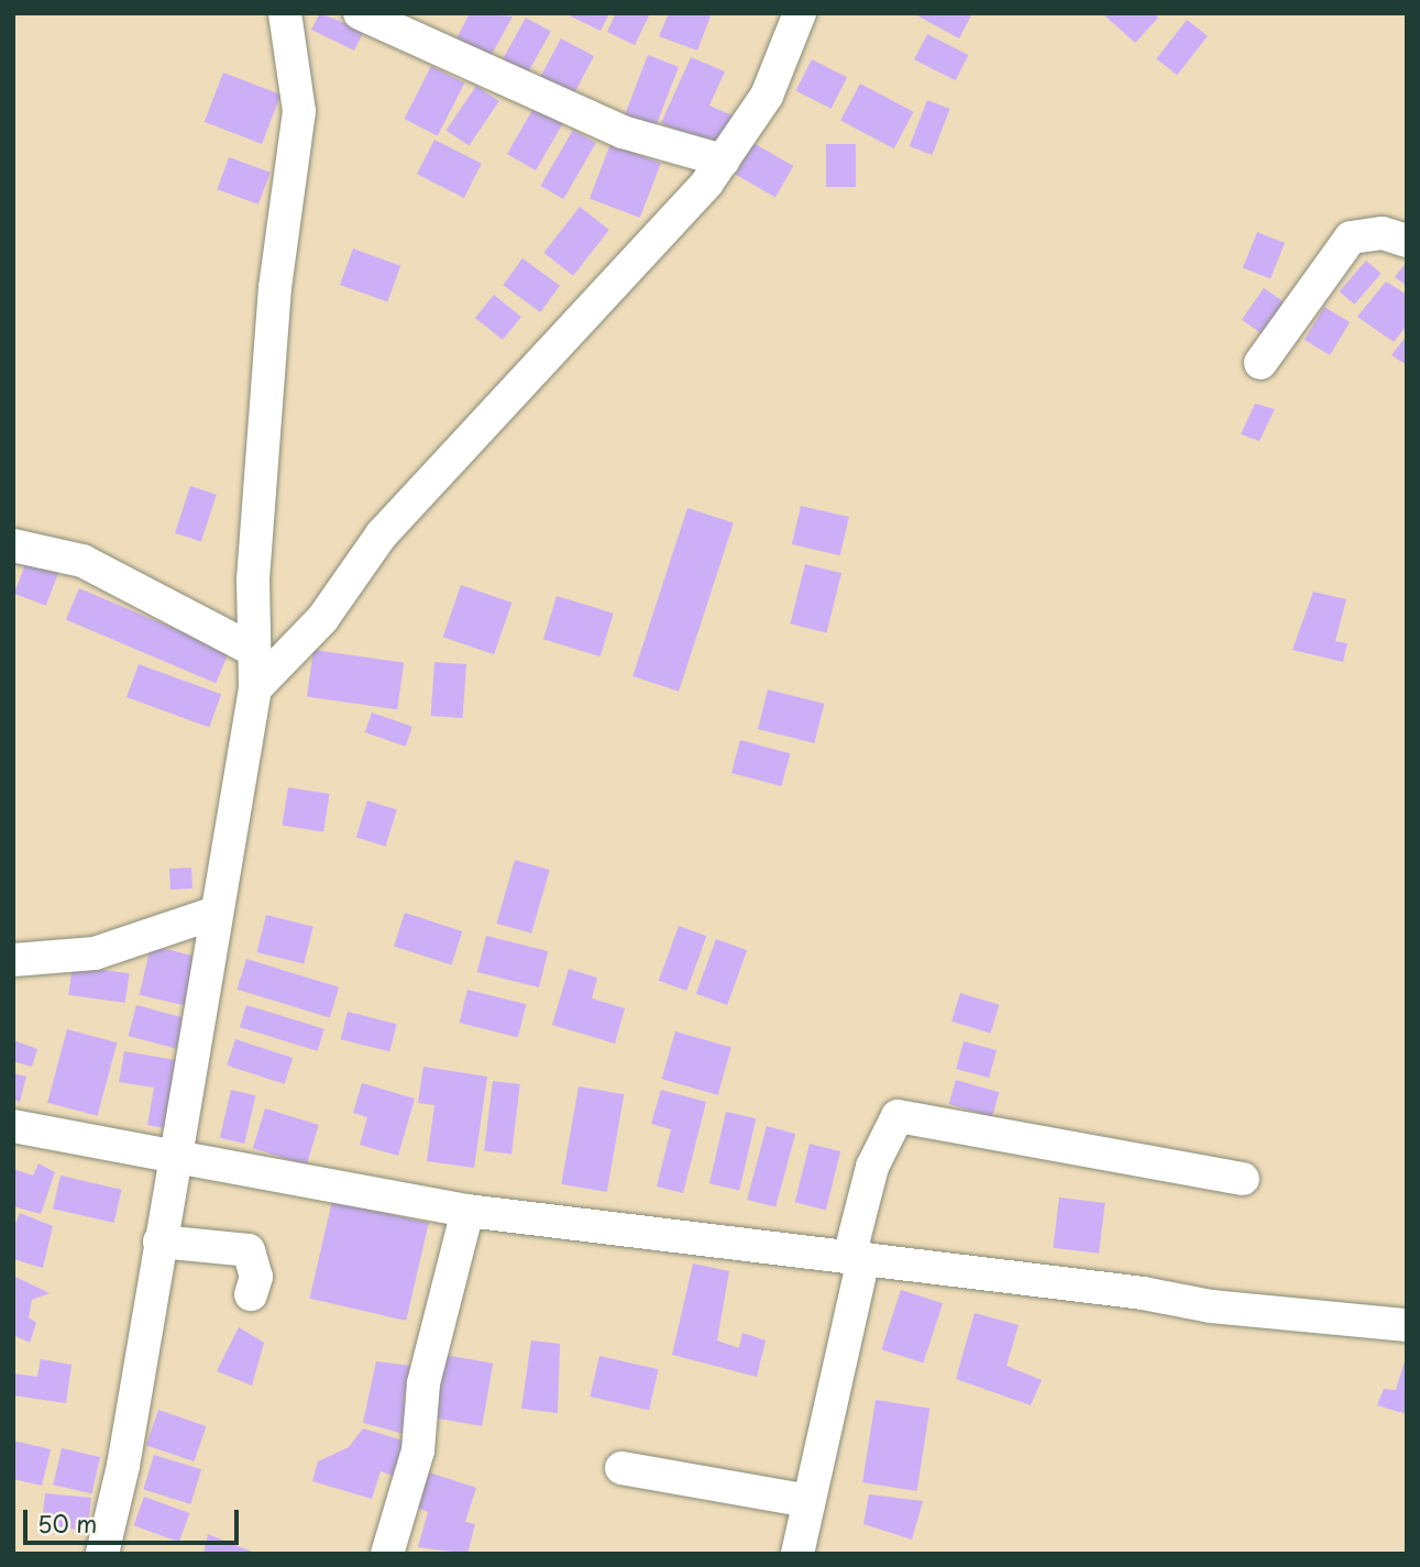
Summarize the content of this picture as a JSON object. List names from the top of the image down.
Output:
{
  "scale_bar": "50 m"
}
